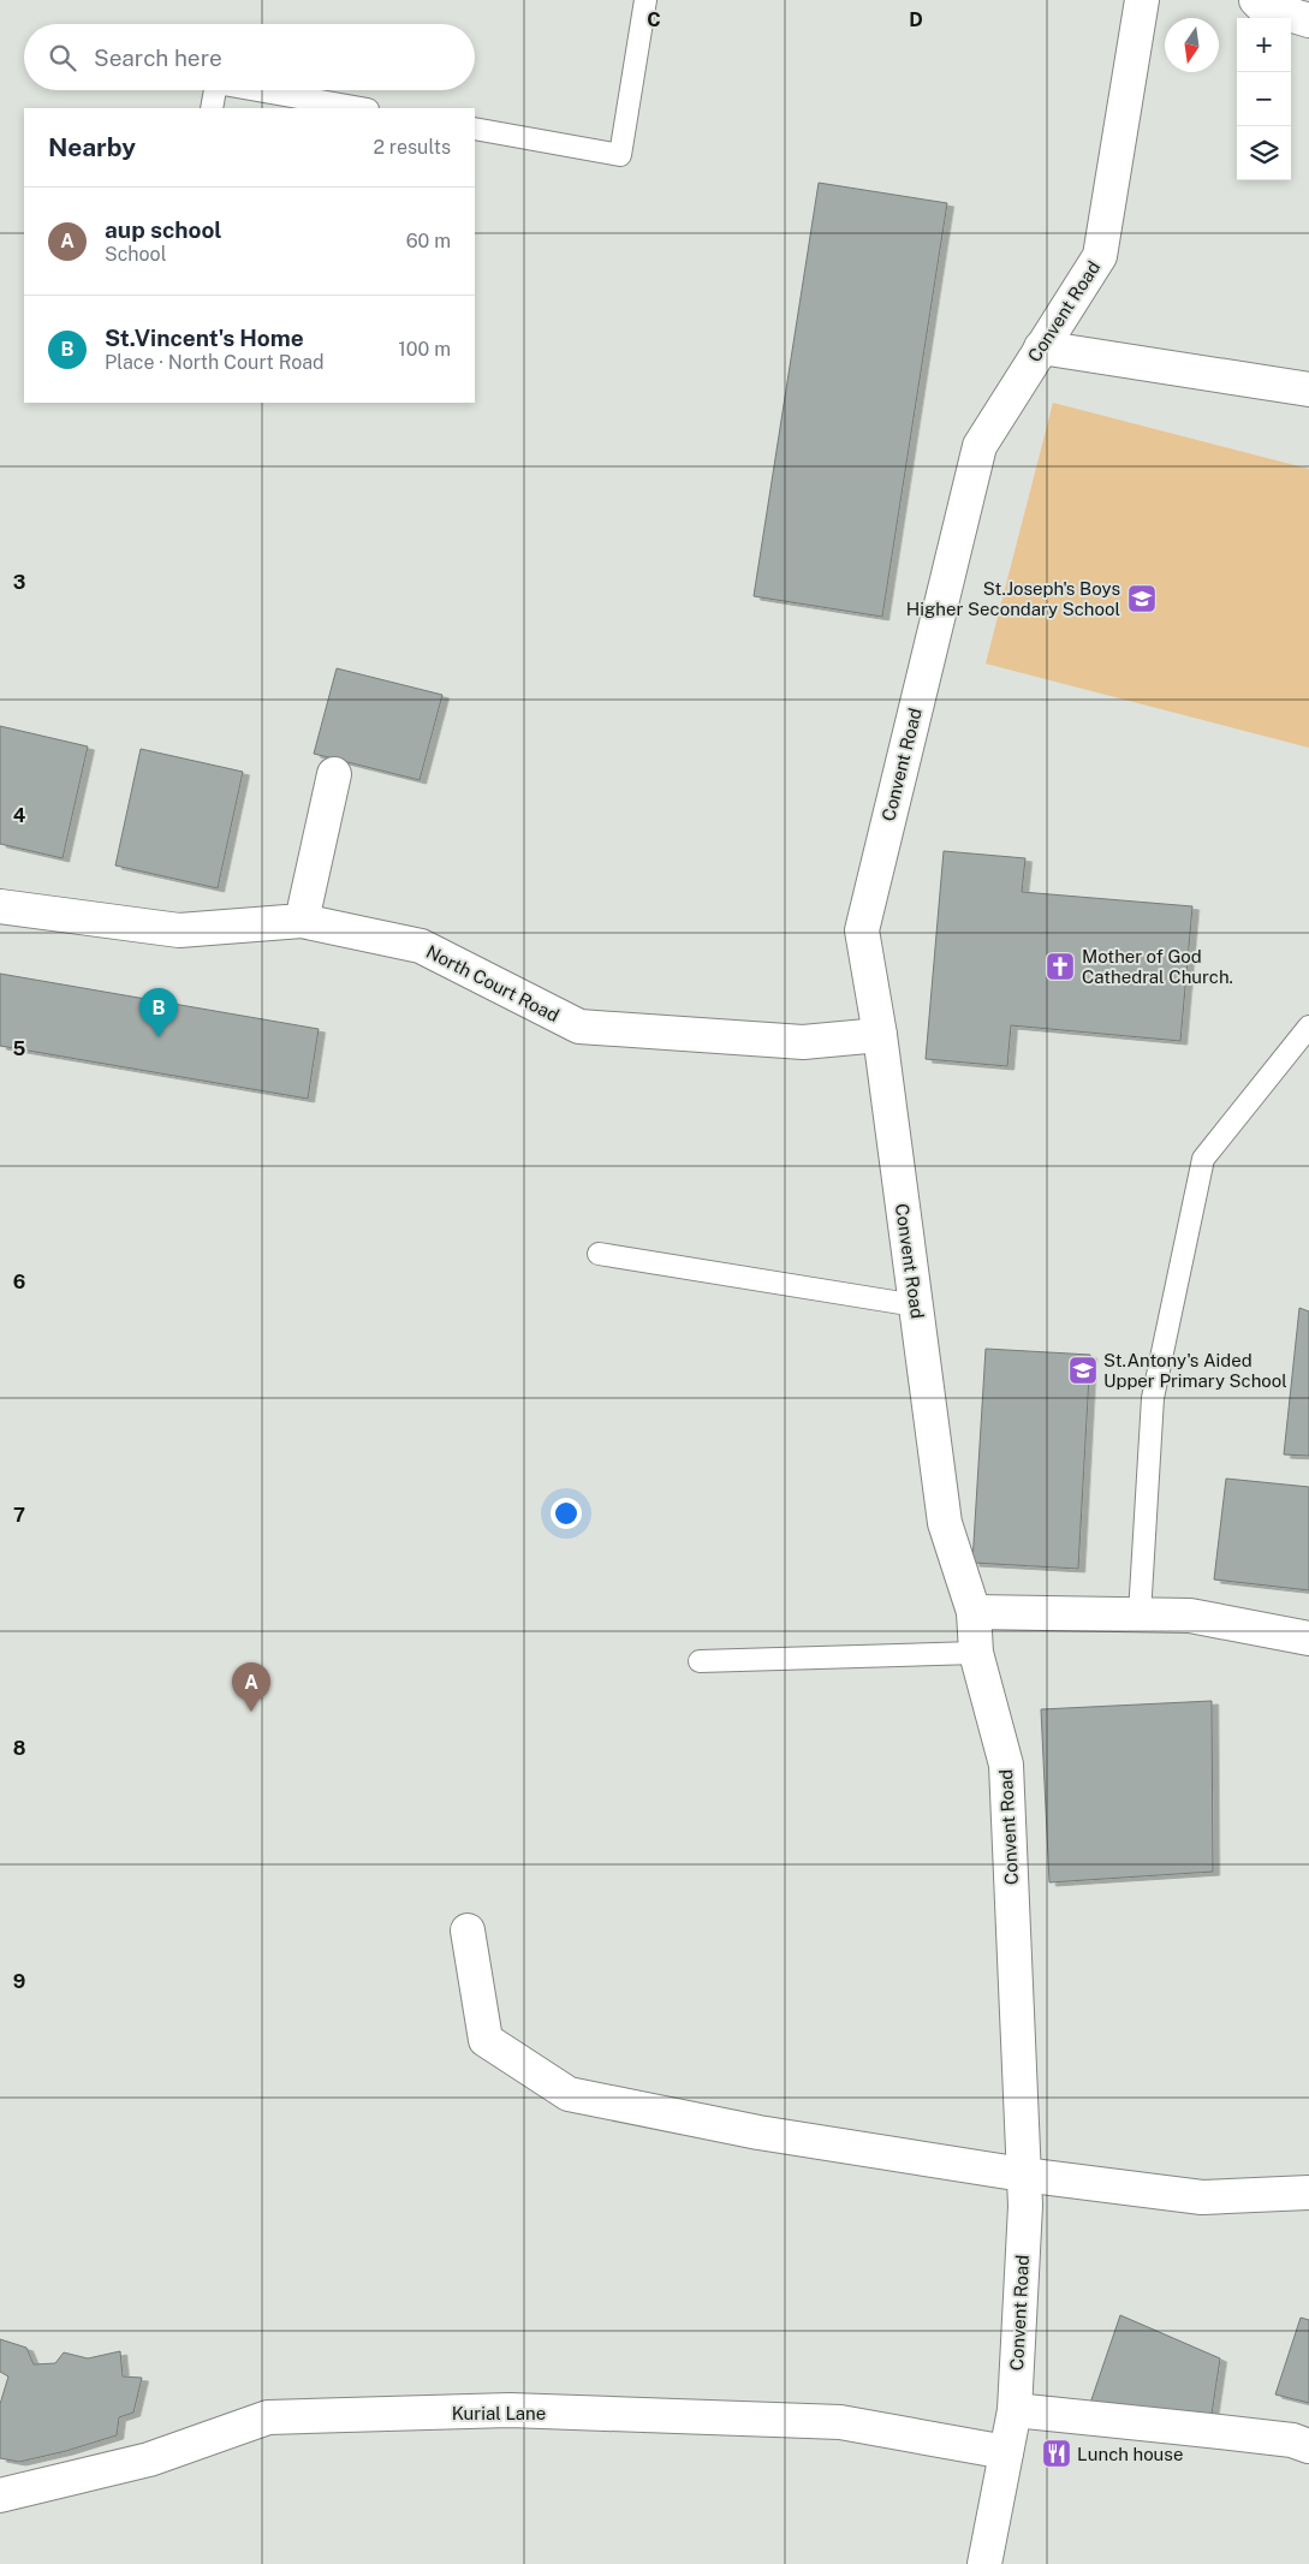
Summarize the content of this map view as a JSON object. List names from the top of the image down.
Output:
{
  "streets": {
    "street": ["Convent Road", "North Court Road", "Kurial Lane"]
  },
  "crossings": [
    ["Convent Road", "North Court Road"],
    ["Convent Road", "Kurial Lane"]
  ],
  "places": {
    "school or university": ["St.Joseph's Boys Higher Secondary School", "St.Antony's Aided Upper Primary School"],
    "church": ["Mother of God Cathedral Church."],
    "restaurant": ["Lunch house"]
  },
  "north": "bottom",
  "page": {
    "map_buttons": ["+", "−"],
    "search": "Search here",
    "heading": ["Nearby", "2 results"],
    "list": [
      {
        "mark": "A",
        "name": "aup school",
        "note": "School",
        "value": "60 m"
      },
      {
        "mark": "B",
        "name": "St.Vincent's Home",
        "note": "Place · North Court Road",
        "value": "100 m"
      }
    ],
    "pins": ["B", "A"]
  },
  "grid": {
    "columns": ["C", "D"],
    "rows": [
      "3",
      "4",
      "5",
      "6",
      "7",
      "8",
      "9"
    ]
  }
}
